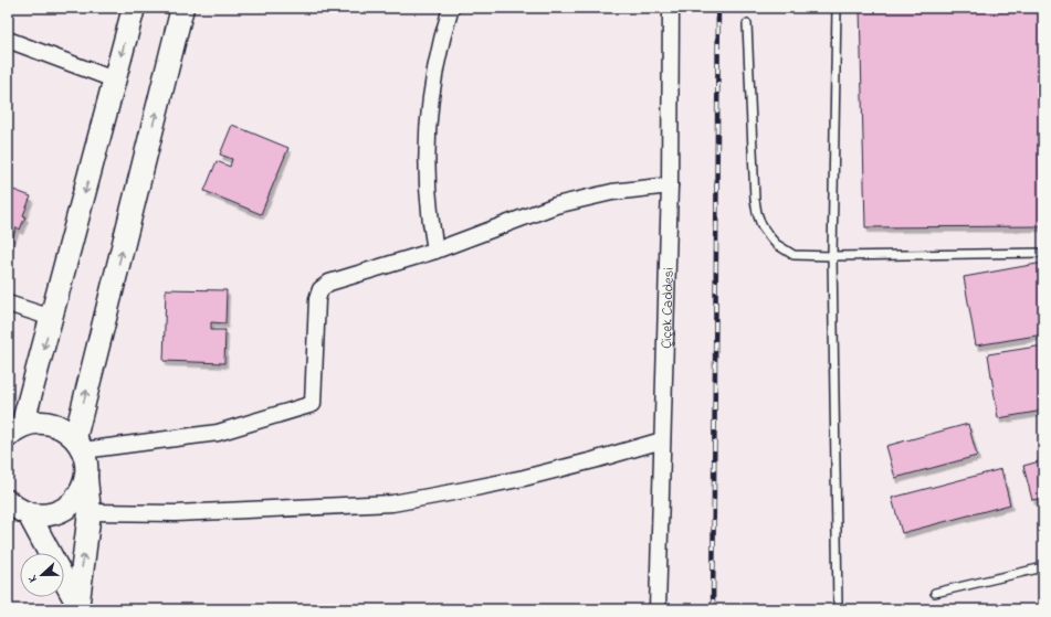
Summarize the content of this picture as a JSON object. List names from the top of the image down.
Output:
{
  "streets": {
    "street": ["Çiçek Caddesi"]
  },
  "north": "left"
}
